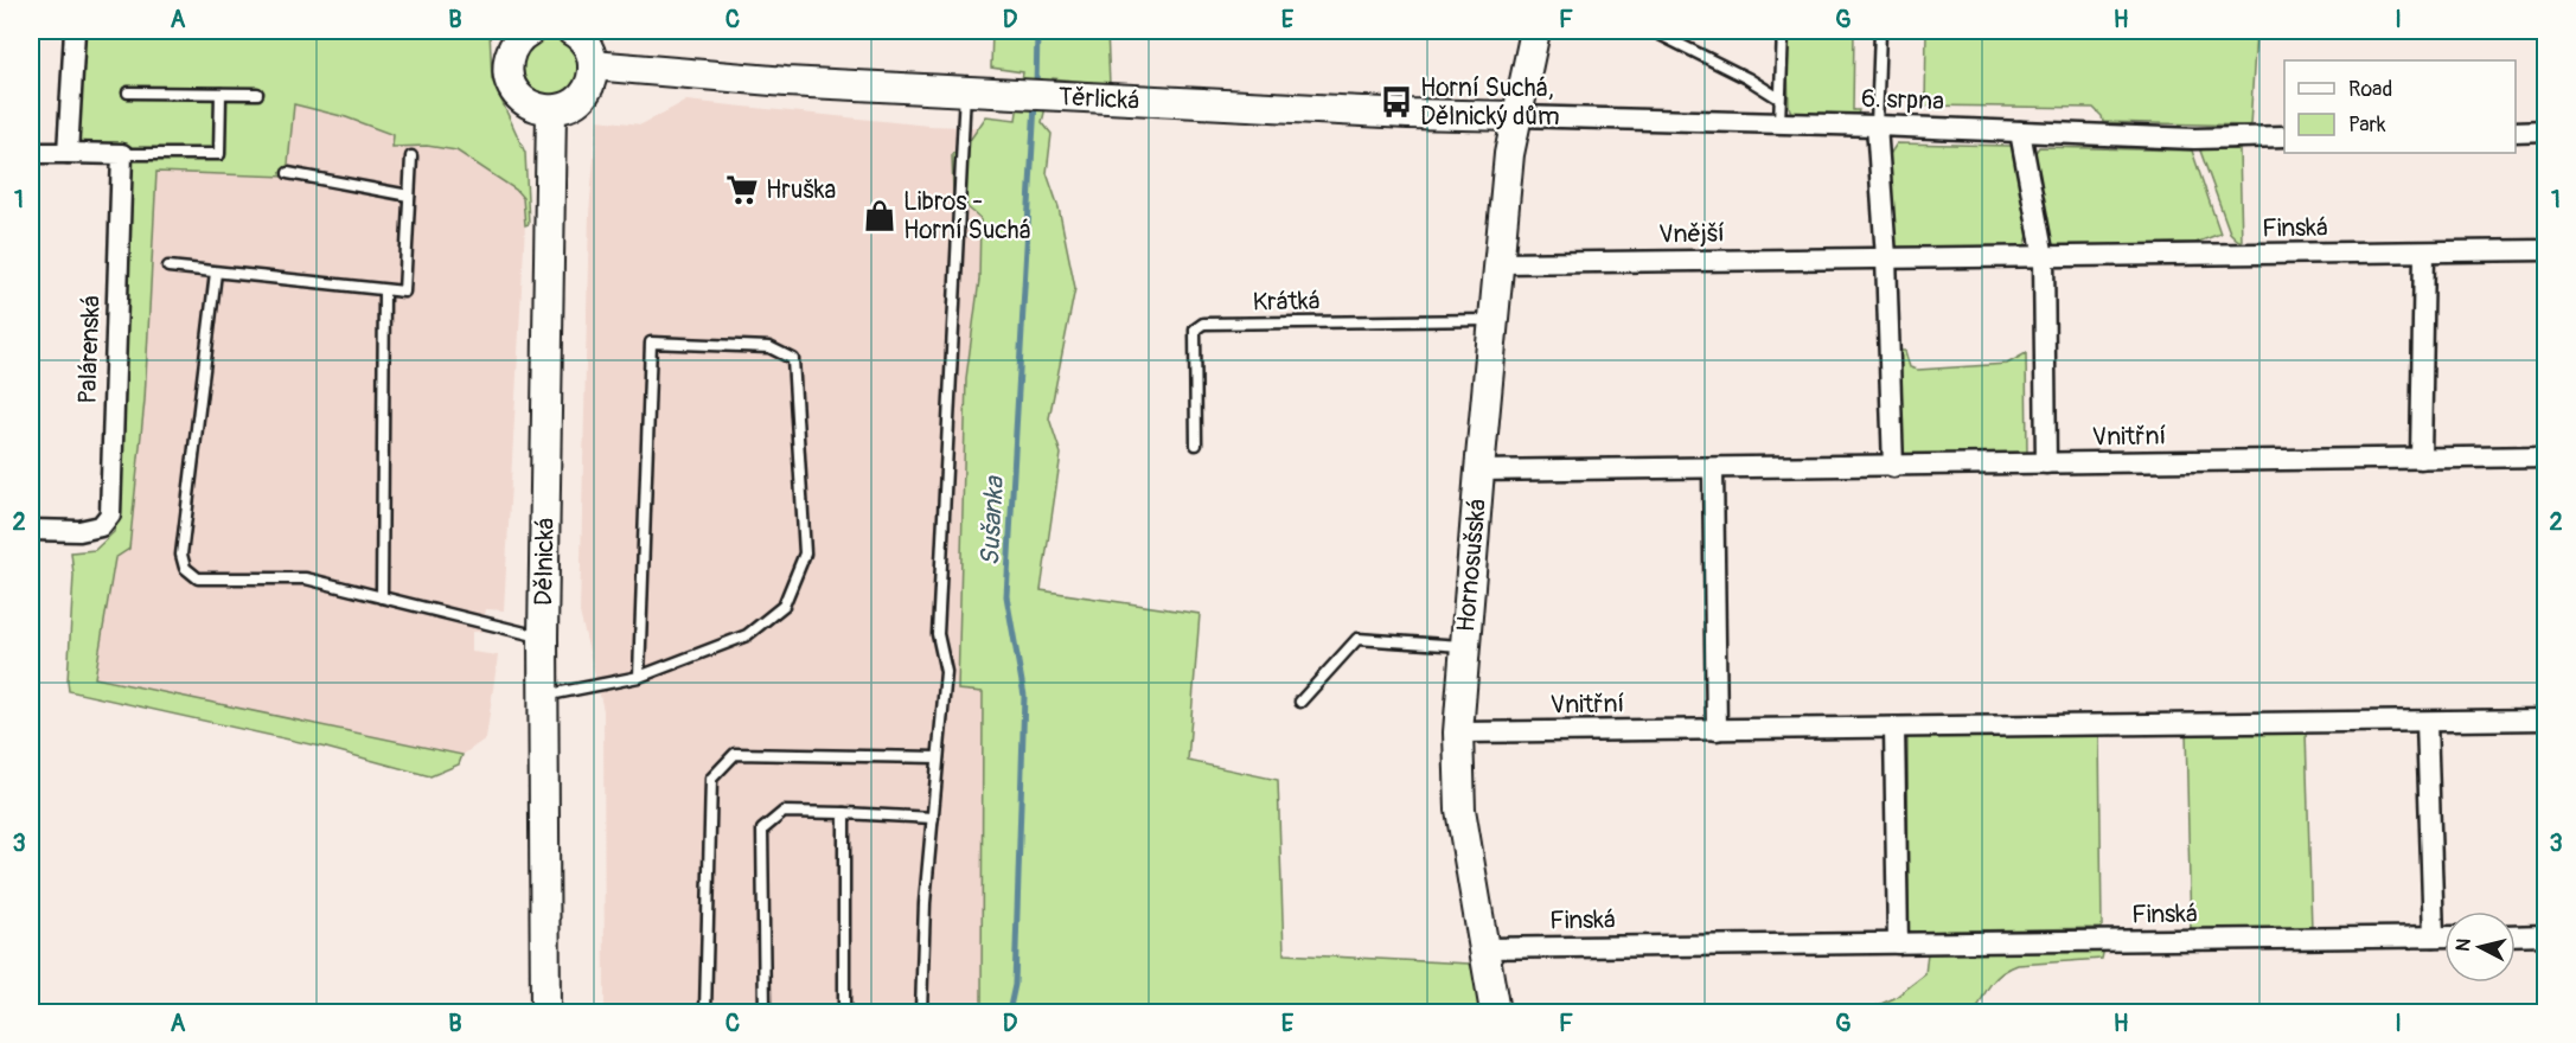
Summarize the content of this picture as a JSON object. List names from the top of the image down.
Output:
{
  "streets": {
    "main road": ["Těrlická", "Dělnická", "Hornosušská"],
    "street": [
      "6. srpna",
      "Finská",
      "Vnější",
      "Palárenská",
      "Vnitřní"
    ],
    "lane": ["Krátká"]
  },
  "crossings": [
    ["Těrlická", "6. srpna"],
    ["Těrlická", "Hornosušská"],
    ["6. srpna", "Hornosušská"],
    ["Finská", "Vnější"],
    ["Finská", "Hornosušská"],
    ["Vnější", "Hornosušská"],
    ["Krátká", "Hornosušská"],
    ["Vnitřní", "Hornosušská"]
  ],
  "water": ["Sušanka"],
  "places": {
    "bus stop": ["Horní Suchá, Dělnický dům"],
    "supermarket": ["Hruška"],
    "shop": ["Libros - Horní Suchá"]
  },
  "legend": ["Road", "Park"],
  "north": "left",
  "grid": {
    "columns": [
      "A",
      "B",
      "C",
      "D",
      "E",
      "F",
      "G",
      "H",
      "I"
    ],
    "rows": ["1", "2", "3"]
  }
}
